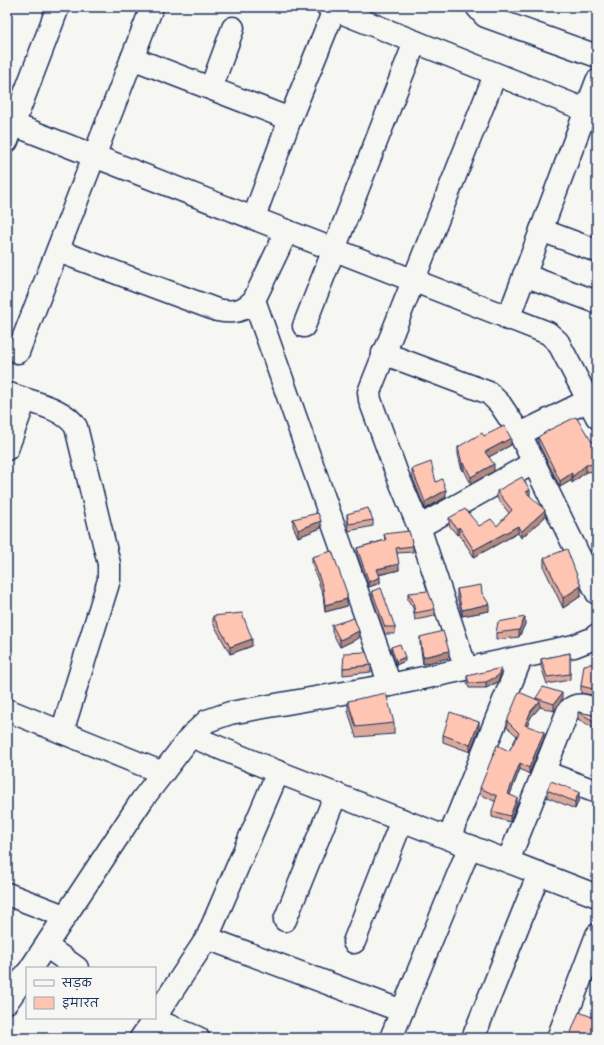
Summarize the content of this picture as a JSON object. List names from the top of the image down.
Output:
{
  "legend": ["सड़क", "इमारत"]
}
